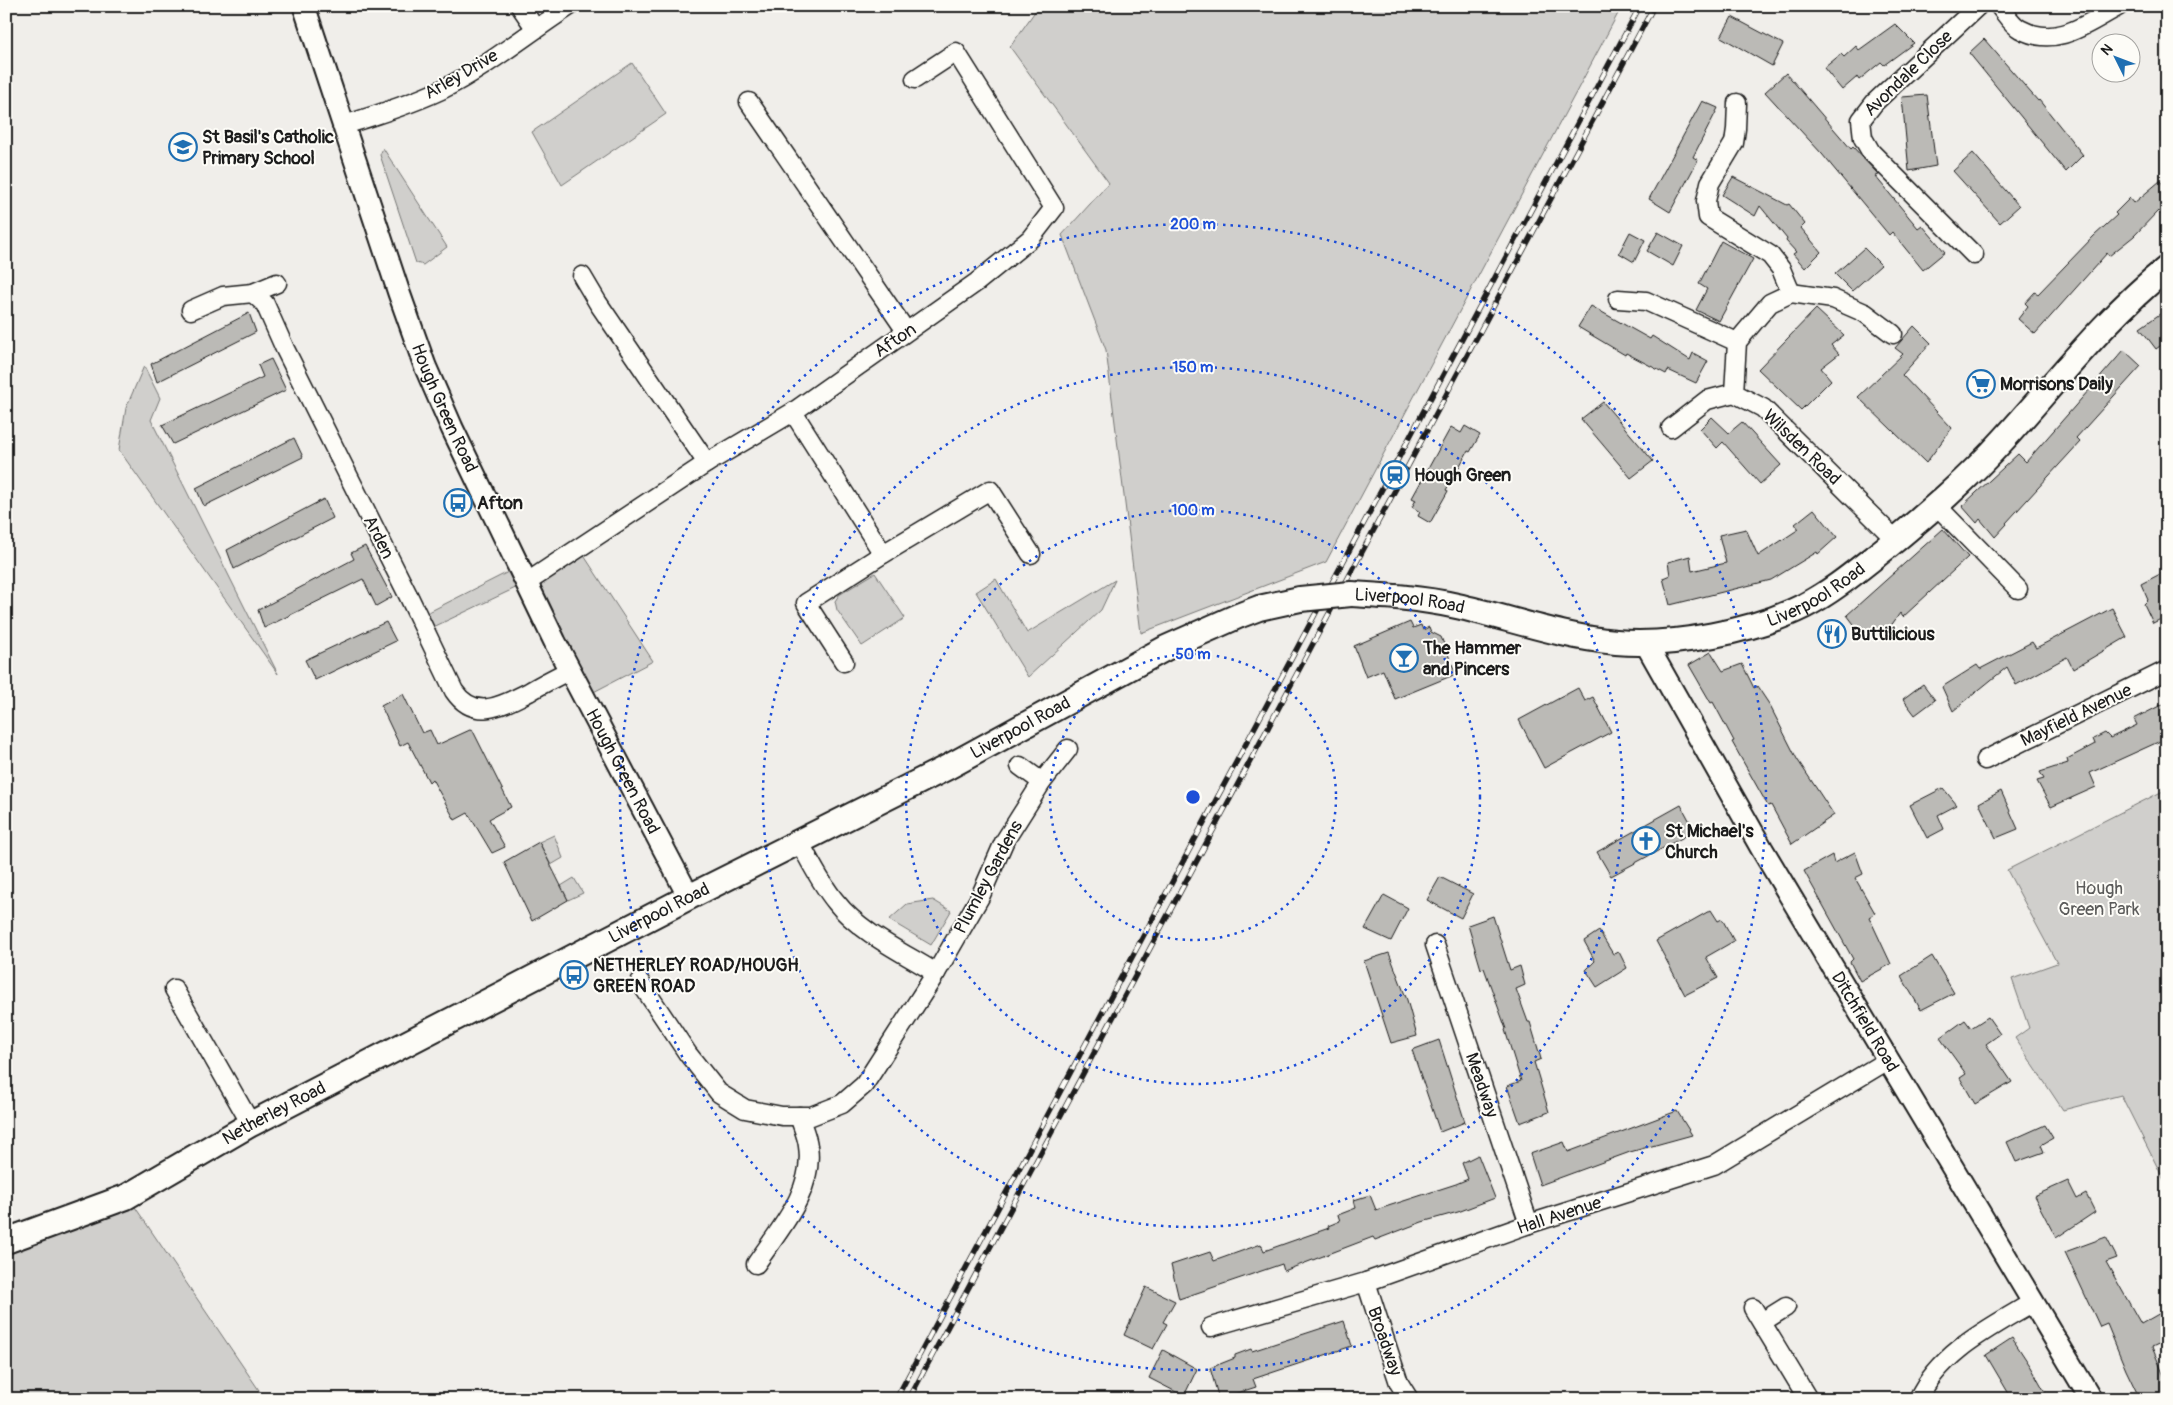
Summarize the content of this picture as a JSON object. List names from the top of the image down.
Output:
{
  "streets": {
    "main road": ["Liverpool Road", "Netherley Road"],
    "street": [
      "Avondale Close",
      "Arley Drive",
      "Afton",
      "Hough Green Road",
      "Wilsden Road",
      "Arden",
      "Mayfield Avenue",
      "Plumley Gardens",
      "Ditchfield Road",
      "Meadway",
      "Hall Avenue",
      "Broadway"
    ]
  },
  "crossings": [
    ["Arley Drive", "Hough Green Road"],
    ["Afton", "Hough Green Road"],
    ["Hough Green Road", "Arden"],
    ["Hough Green Road", "Liverpool Road"],
    ["Wilsden Road", "Liverpool Road"],
    ["Liverpool Road", "Ditchfield Road"],
    ["Liverpool Road", "Netherley Road"],
    ["Ditchfield Road", "Hall Avenue"],
    ["Meadway", "Hall Avenue"],
    ["Hall Avenue", "Broadway"]
  ],
  "parks": ["Hough Green Park"],
  "places": {
    "school or university": ["St Basil's Catholic Primary School"],
    "supermarket": ["Morrisons Daily"],
    "station": ["Hough Green"],
    "bus stop": ["Afton", "NETHERLEY ROAD/HOUGH GREEN ROAD"],
    "restaurant": ["Buttilicious"],
    "bar": ["The Hammer and Pincers"],
    "church": ["St Michael's Church"]
  },
  "north": "top left",
  "rings": [
    "200 m",
    "150 m",
    "100 m",
    "50 m"
  ]
}
